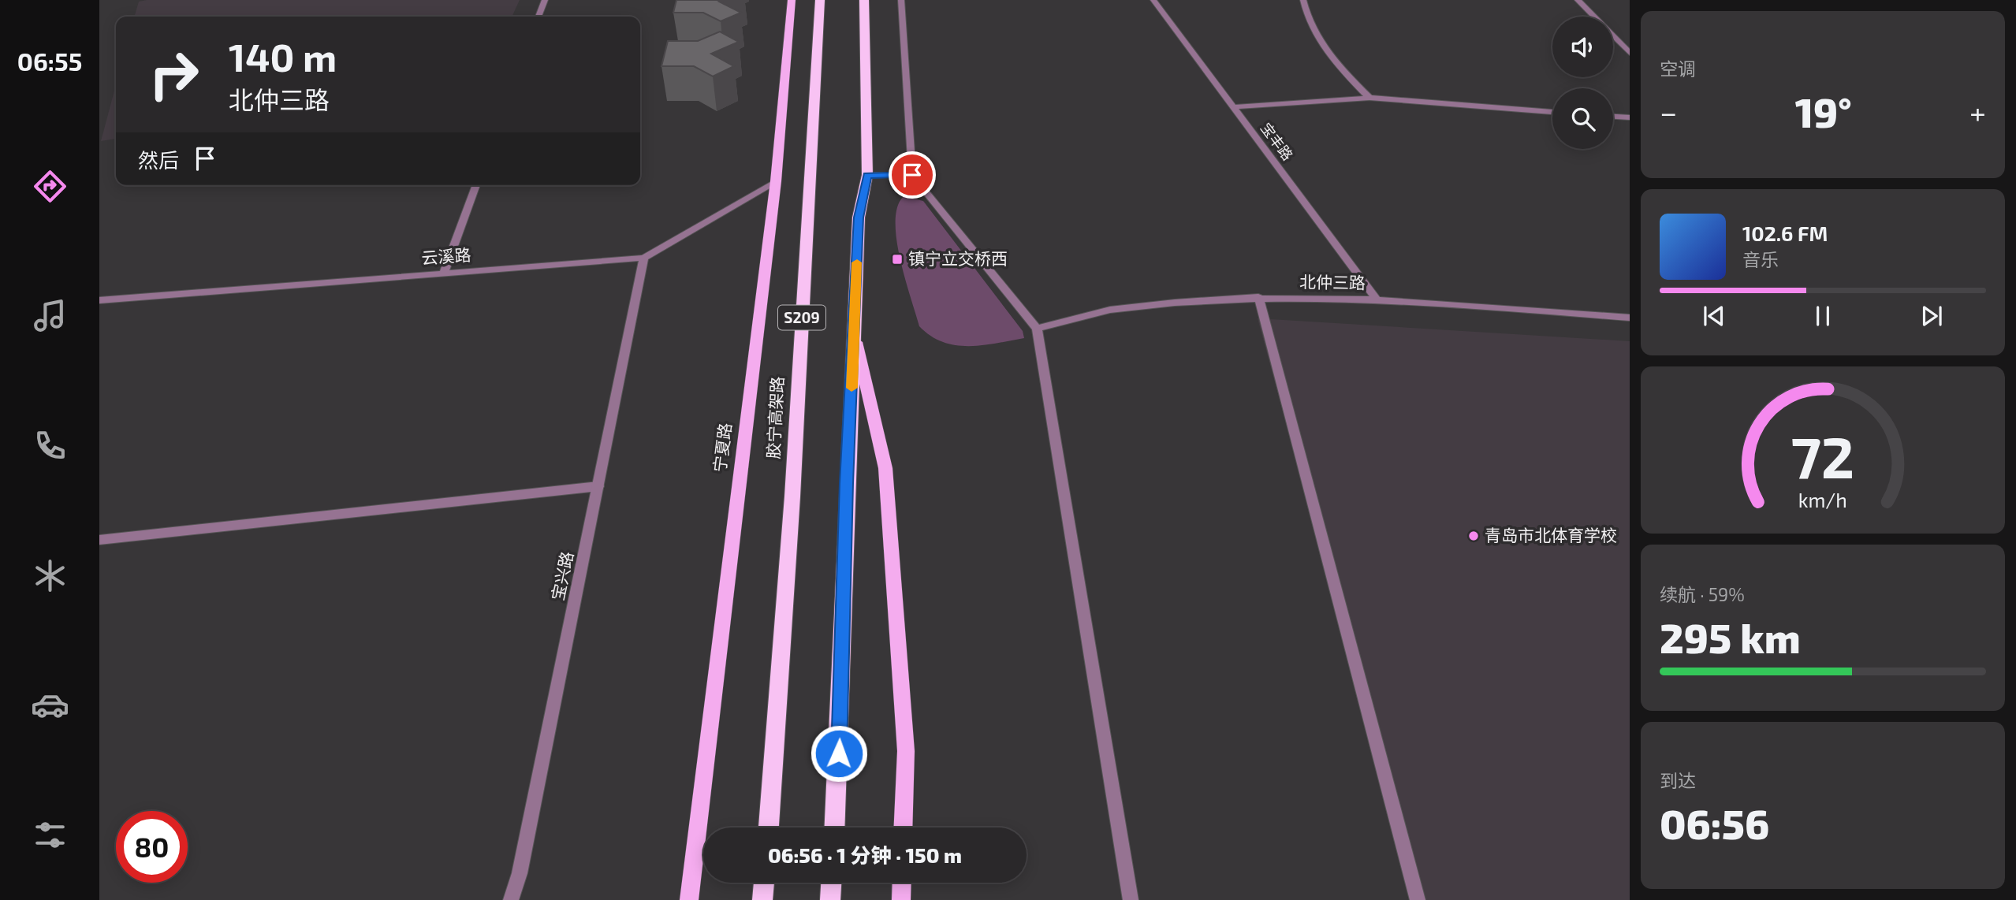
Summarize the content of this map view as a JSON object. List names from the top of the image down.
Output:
{
  "streets": {
    "highway": ["S209", "胶宁高架路"],
    "main road": ["宁夏路"],
    "street": [
      "宝丰路",
      "云溪路",
      "北仲三路",
      "宝兴路"
    ]
  },
  "crossings": [
    ["宝丰路", "北仲三路"],
    ["云溪路", "宁夏路"],
    ["云溪路", "宝兴路"]
  ],
  "places": {
    "transit": ["镇宁立交桥西"],
    "other": ["青岛市北体育学校"]
  },
  "page": {
    "tabs": "06:55",
    "tile": [
      "空调",
      ["续航 · 59%", "295 km"],
      ["到达", "06:56"]
    ],
    "turn": ["140 m", "北仲三路"],
    "heat": ["−", "19°", "+"],
    "then": "然后",
    "song": ["102.6 FM", "音乐"],
    "limit": "80",
    "trip": "06:56 · 1 分钟 · 150 m",
    "gauge": ["72", "km/h"]
  }
}
